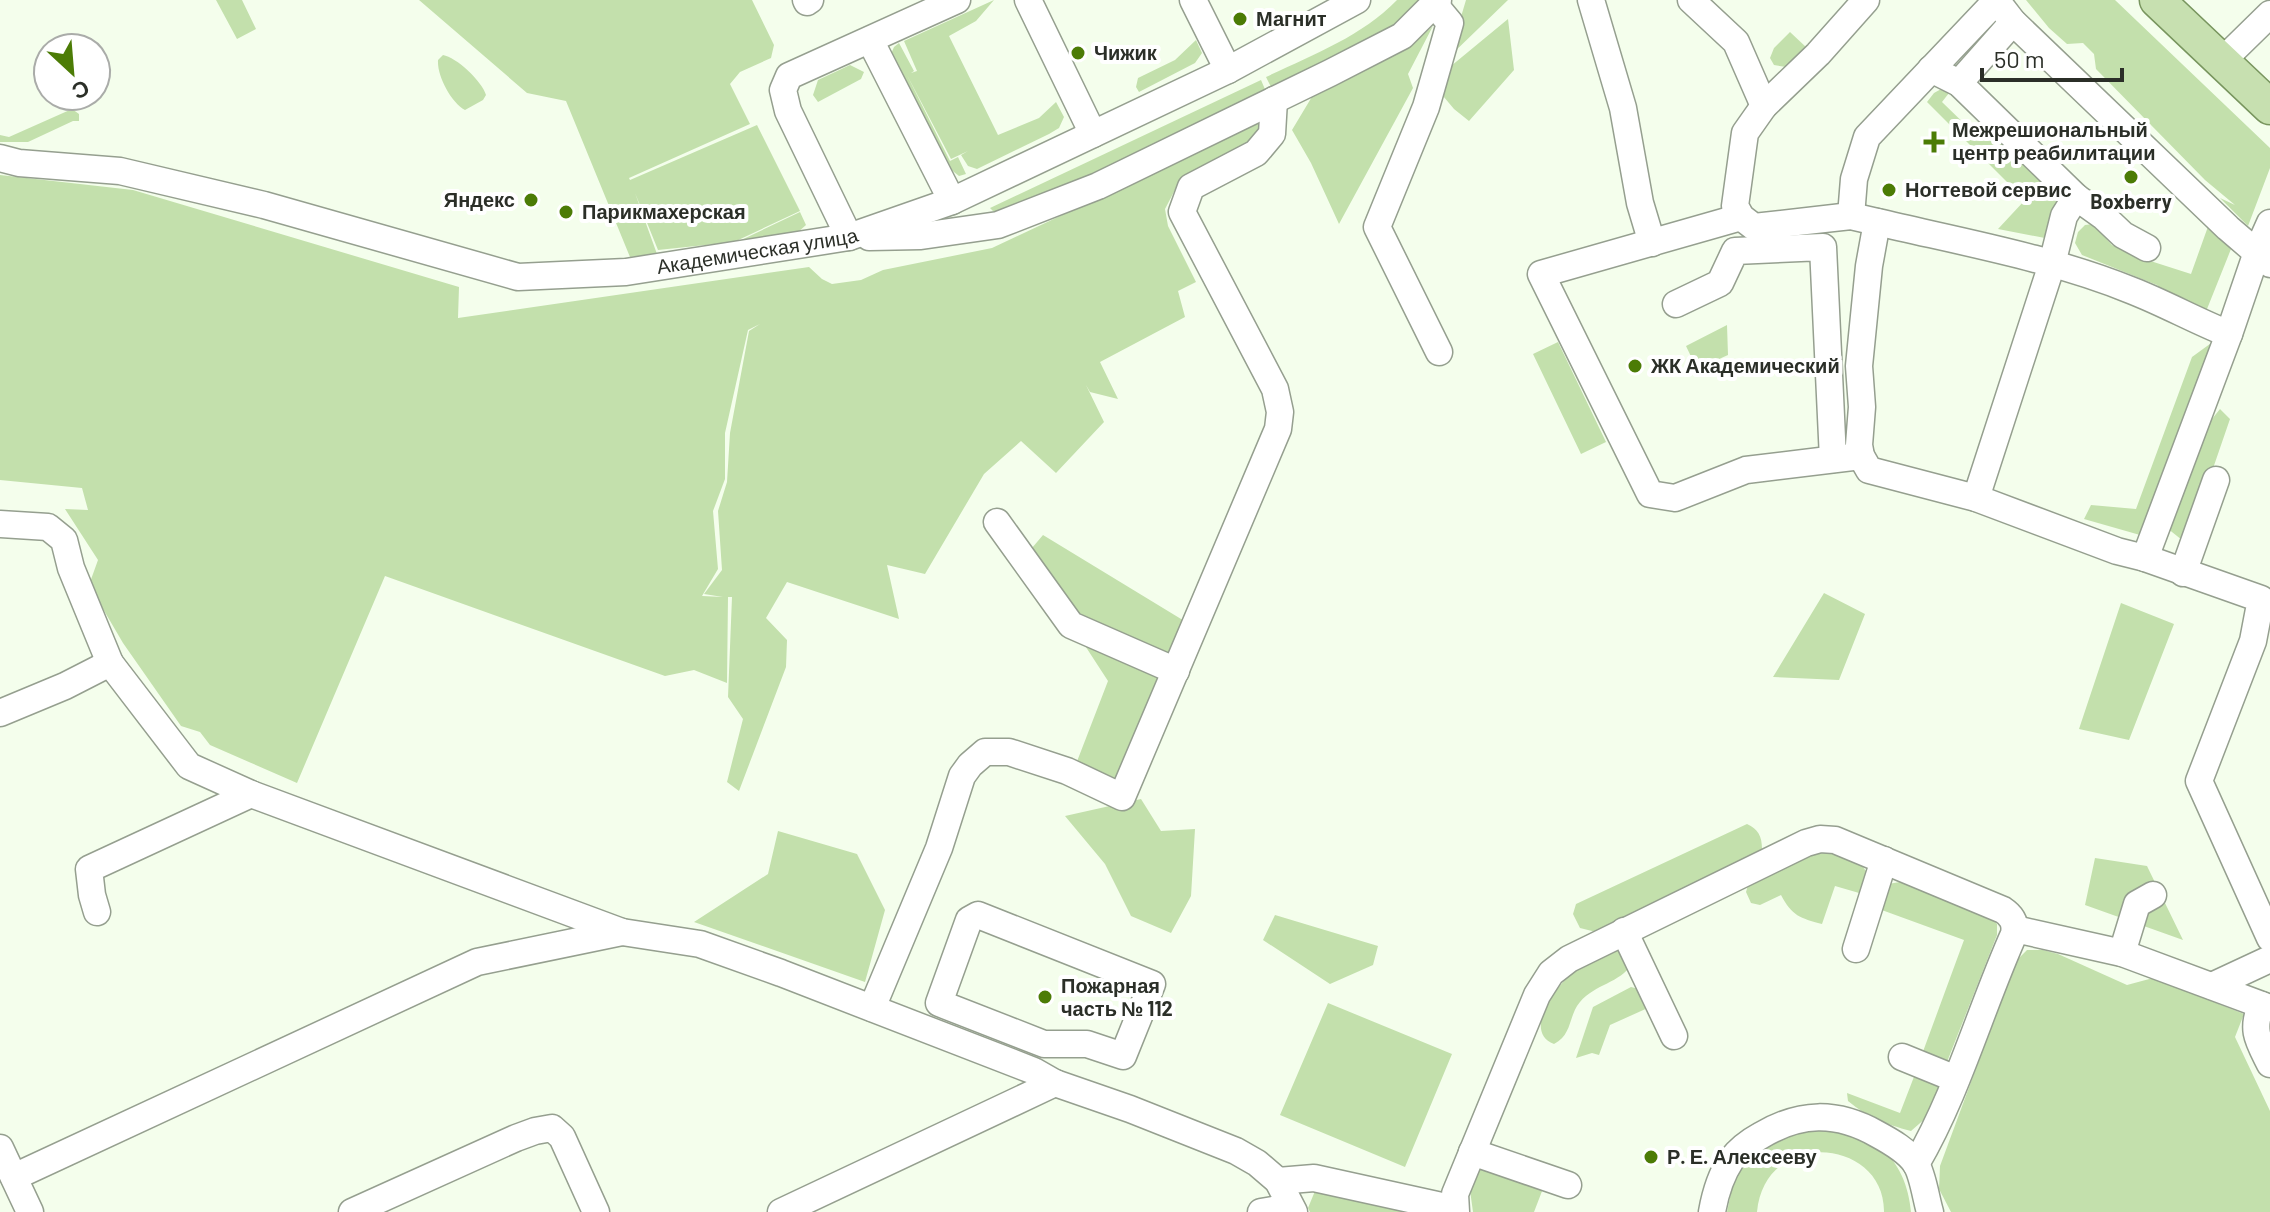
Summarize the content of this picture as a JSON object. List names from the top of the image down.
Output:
{
  "streets": {
    "street": ["Академическая улица"]
  },
  "places": {
    "other": [
      "Магнит",
      "Чижик",
      "Boxberry",
      "Ногтевой сервис",
      "Яндекс",
      "Парикмахерская",
      "ЖК Академический",
      "Пожарная часть № 112",
      "Р. Е. Алексееву"
    ],
    "health": ["Межрешиональный центр реабилитации"]
  },
  "scale_bar": "50 m",
  "north": "bottom right"
}
